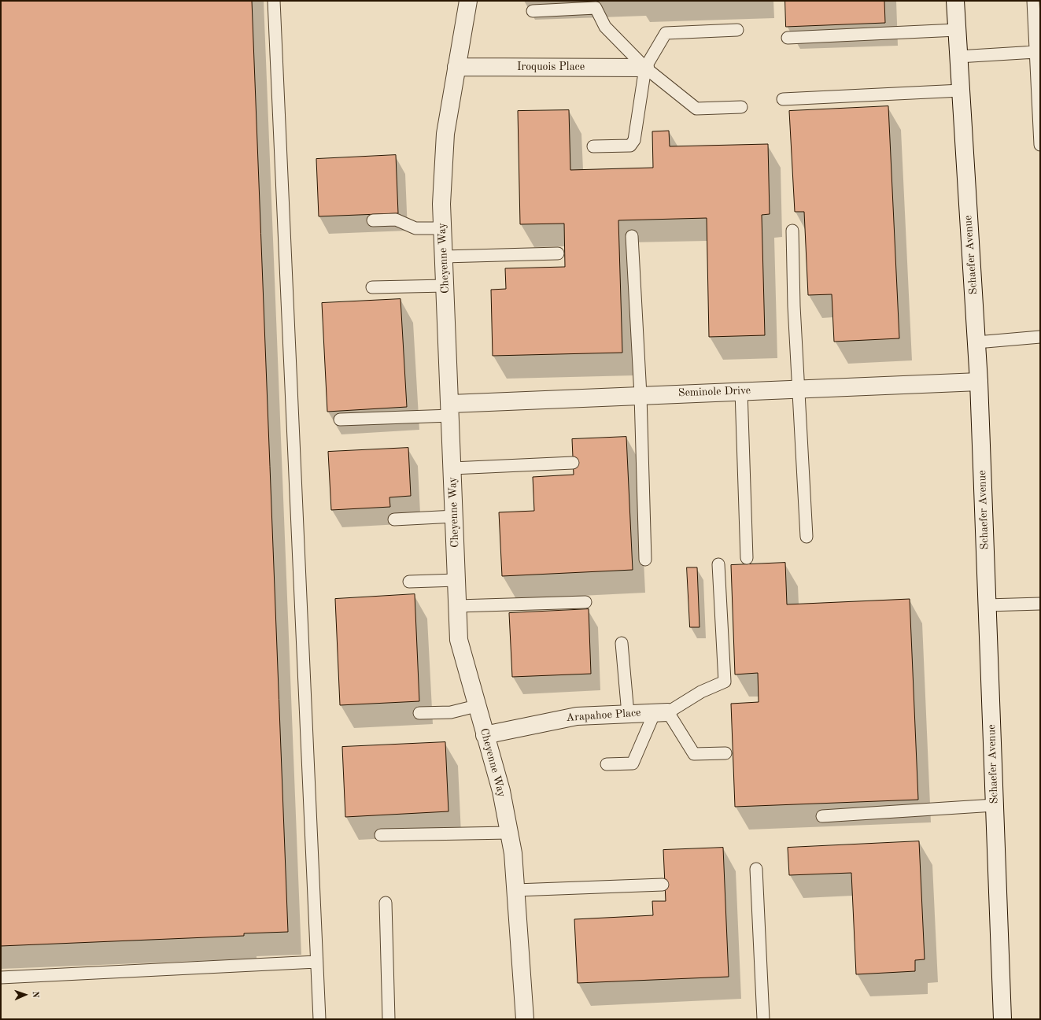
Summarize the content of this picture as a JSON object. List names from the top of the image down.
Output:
{
  "streets": {
    "street": [
      "Iroquois Place",
      "Schaefer Avenue",
      "Cheyenne Way",
      "Seminole Drive",
      "Arapahoe Place"
    ]
  },
  "crossings": [
    ["Iroquois Place", "Cheyenne Way"],
    ["Schaefer Avenue", "Seminole Drive"],
    ["Cheyenne Way", "Seminole Drive"],
    ["Cheyenne Way", "Arapahoe Place"]
  ],
  "north": "right"
}
